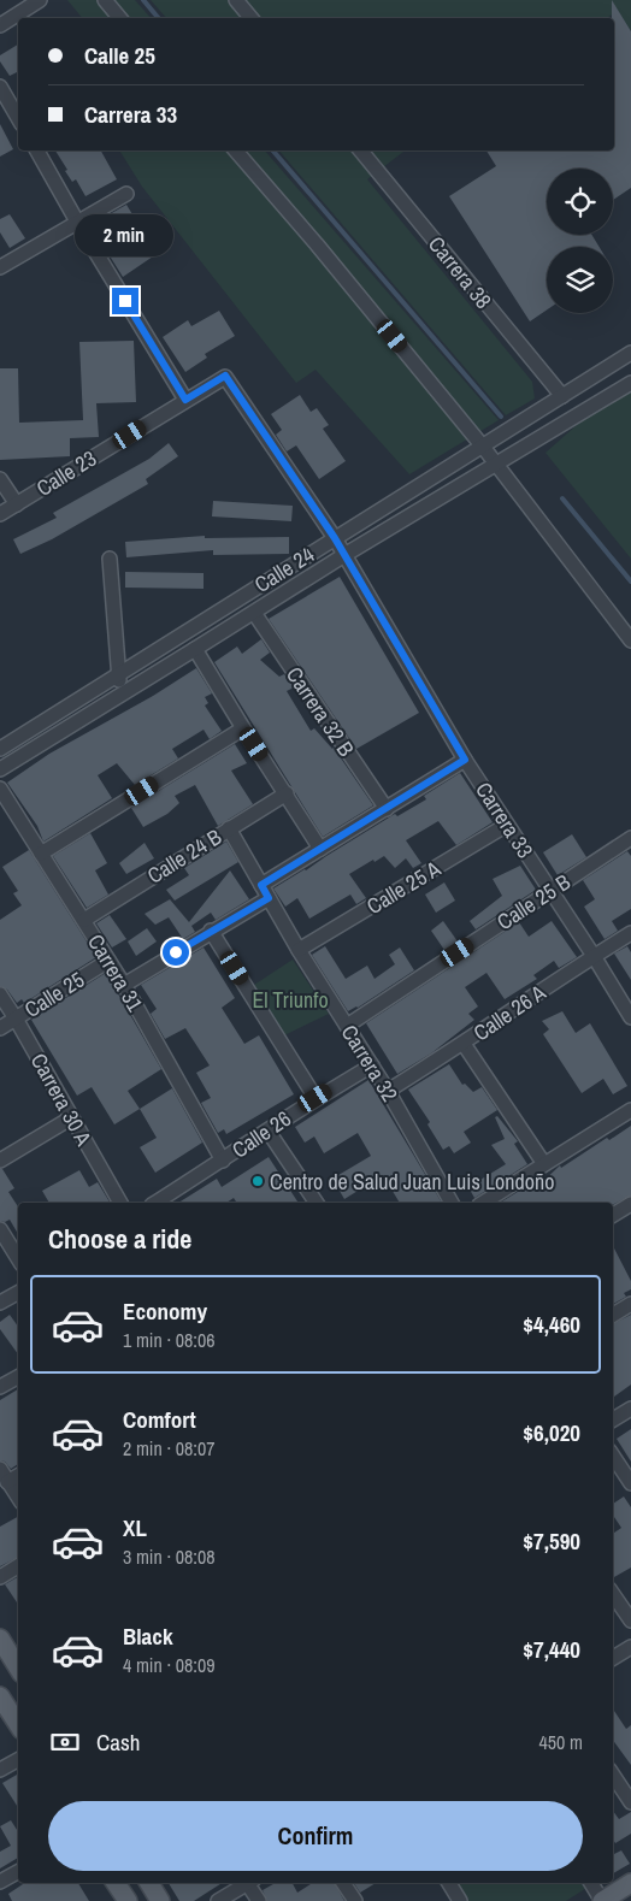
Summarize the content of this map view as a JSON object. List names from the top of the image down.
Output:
{
  "streets": {
    "street": [
      "Carrera 38",
      "Calle 23",
      "Calle 24",
      "Carrera 32 B",
      "Carrera 33",
      "Calle 24 B",
      "Calle 25 A",
      "Calle 25 B",
      "Carrera 31",
      "Calle 25",
      "Calle 26 A",
      "Carrera 32",
      "Carrera 30 A",
      "Calle 26"
    ]
  },
  "crossings": [
    ["Carrera 38", "Calle 24"],
    ["Calle 23", "Carrera 33"],
    ["Calle 24", "Carrera 32 B"],
    ["Calle 24", "Carrera 33"],
    ["Carrera 33", "Calle 25 A"],
    ["Carrera 33", "Calle 25 B"],
    ["Carrera 33", "Calle 26 A"],
    ["Calle 24 B", "Carrera 31"],
    ["Calle 24 B", "Carrera 32"],
    ["Calle 25 A", "Carrera 32"],
    ["Calle 25 B", "Carrera 32"],
    ["Carrera 31", "Calle 25"],
    ["Carrera 31", "Calle 26"],
    ["Calle 25", "Carrera 30 A"],
    ["Calle 26 A", "Carrera 32"],
    ["Carrera 32", "Calle 26"]
  ],
  "parks": ["El Triunfo"],
  "places": ["Centro de Salud Juan Luis Londoño"],
  "page": {
    "banner": ["Calle 25", "Carrera 33"],
    "bubble": "2 min",
    "heading": "Choose a ride",
    "list": [
      {
        "name": "Economy",
        "note": "1 min · 08:06",
        "value": "$4,460"
      },
      {
        "name": "Comfort",
        "note": "2 min · 08:07",
        "value": "$6,020"
      },
      {
        "name": "XL",
        "note": "3 min · 08:08",
        "value": "$7,590"
      },
      {
        "name": "Black",
        "note": "4 min · 08:09",
        "value": "$7,440"
      }
    ],
    "pay": ["Cash", "450 m"],
    "buttons": "Confirm"
  }
}
